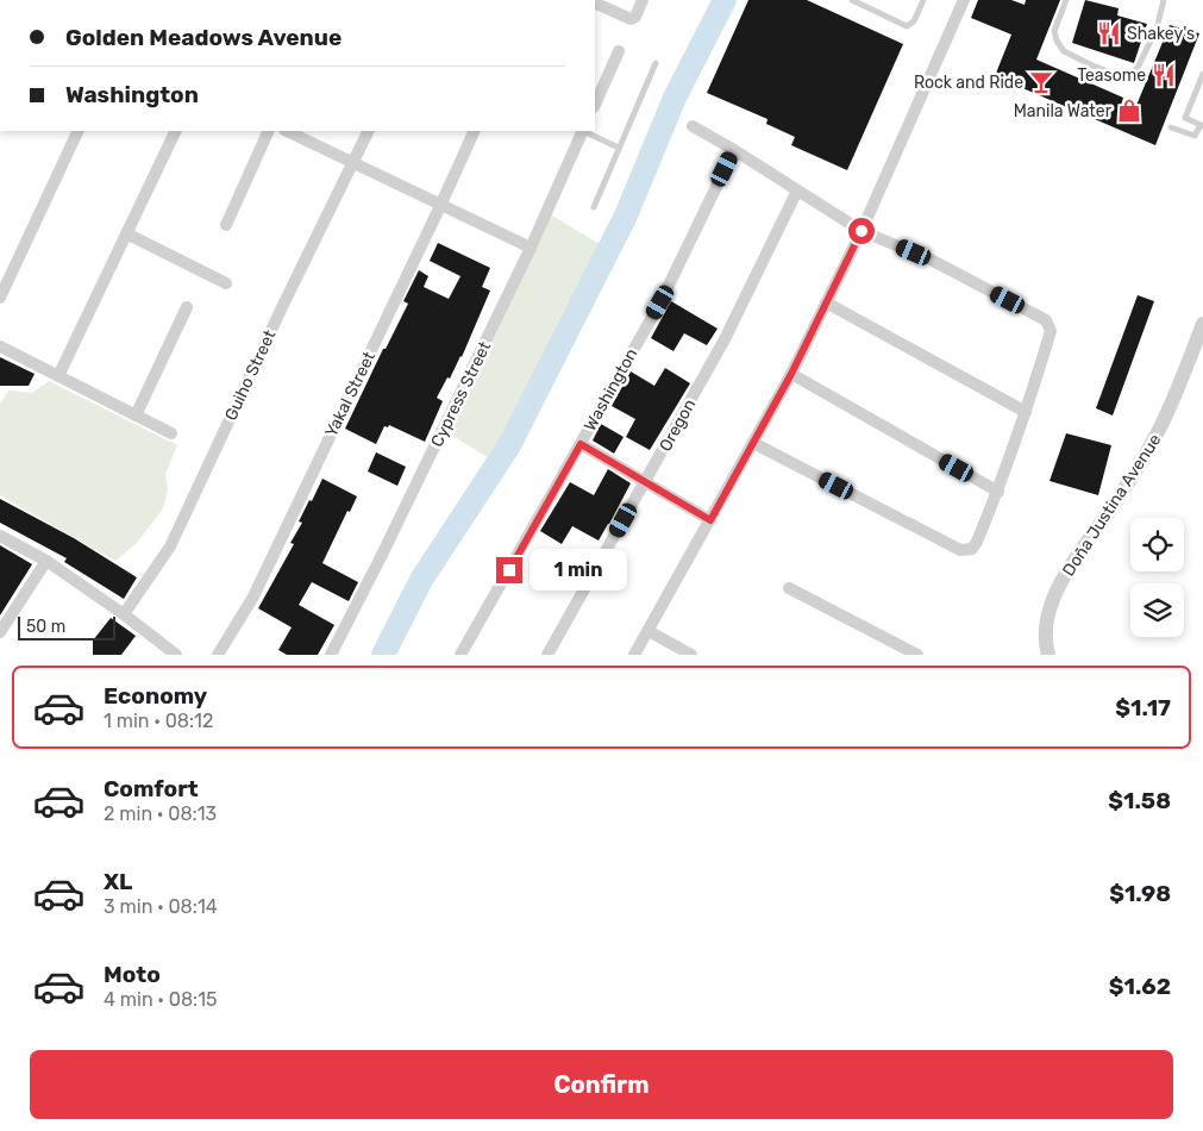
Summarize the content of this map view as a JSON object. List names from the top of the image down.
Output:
{
  "streets": {
    "street": [
      "Guiho Street",
      "Washington",
      "Yakal Street",
      "Cypress Street",
      "Oregon",
      "Doña Justina Avenue"
    ]
  },
  "places": {
    "restaurant": ["Shakey's", "Teasome"],
    "bar": ["Rock and Ride"],
    "shop": ["Manila Water"]
  },
  "scale_bar": "50 m",
  "page": {
    "banner": ["Golden Meadows Avenue", "Washington"],
    "bubble": "1 min",
    "scale": "50 m",
    "list": [
      {
        "name": "Economy",
        "note": "1 min · 08:12",
        "value": "$1.17"
      },
      {
        "name": "Comfort",
        "note": "2 min · 08:13",
        "value": "$1.58"
      },
      {
        "name": "XL",
        "note": "3 min · 08:14",
        "value": "$1.98"
      },
      {
        "name": "Moto",
        "note": "4 min · 08:15",
        "value": "$1.62"
      }
    ],
    "buttons": "Confirm"
  }
}
